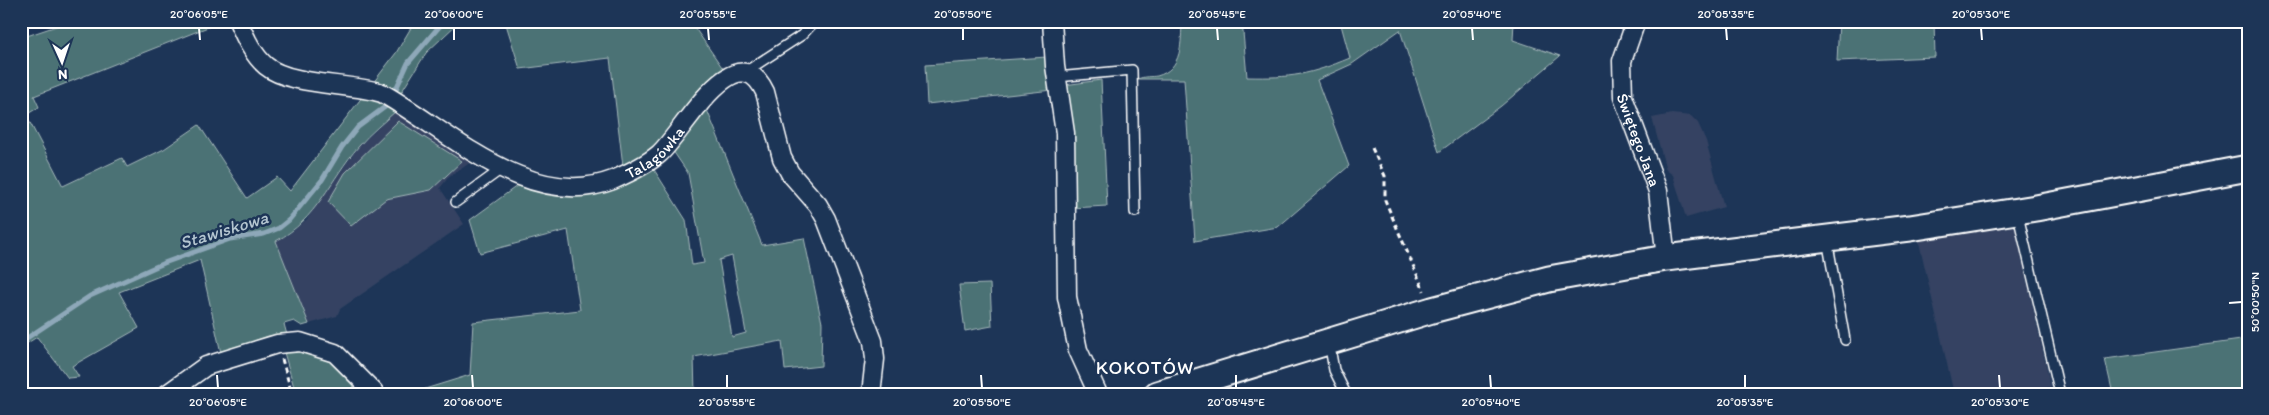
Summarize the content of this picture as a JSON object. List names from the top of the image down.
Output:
{
  "streets": {
    "street": ["Świętego Jana", "Talagówka"]
  },
  "districts": ["KOKOTÓW"],
  "water": ["Stawiskowa"],
  "north": "bottom",
  "coordinates": [
    "20°06'05\"E",
    "20°06'00\"E",
    "20°05'55\"E",
    "20°05'50\"E",
    "20°05'45\"E",
    "20°05'40\"E",
    "20°05'35\"E",
    "20°05'30\"E",
    "50°00'50\"N"
  ]
}
